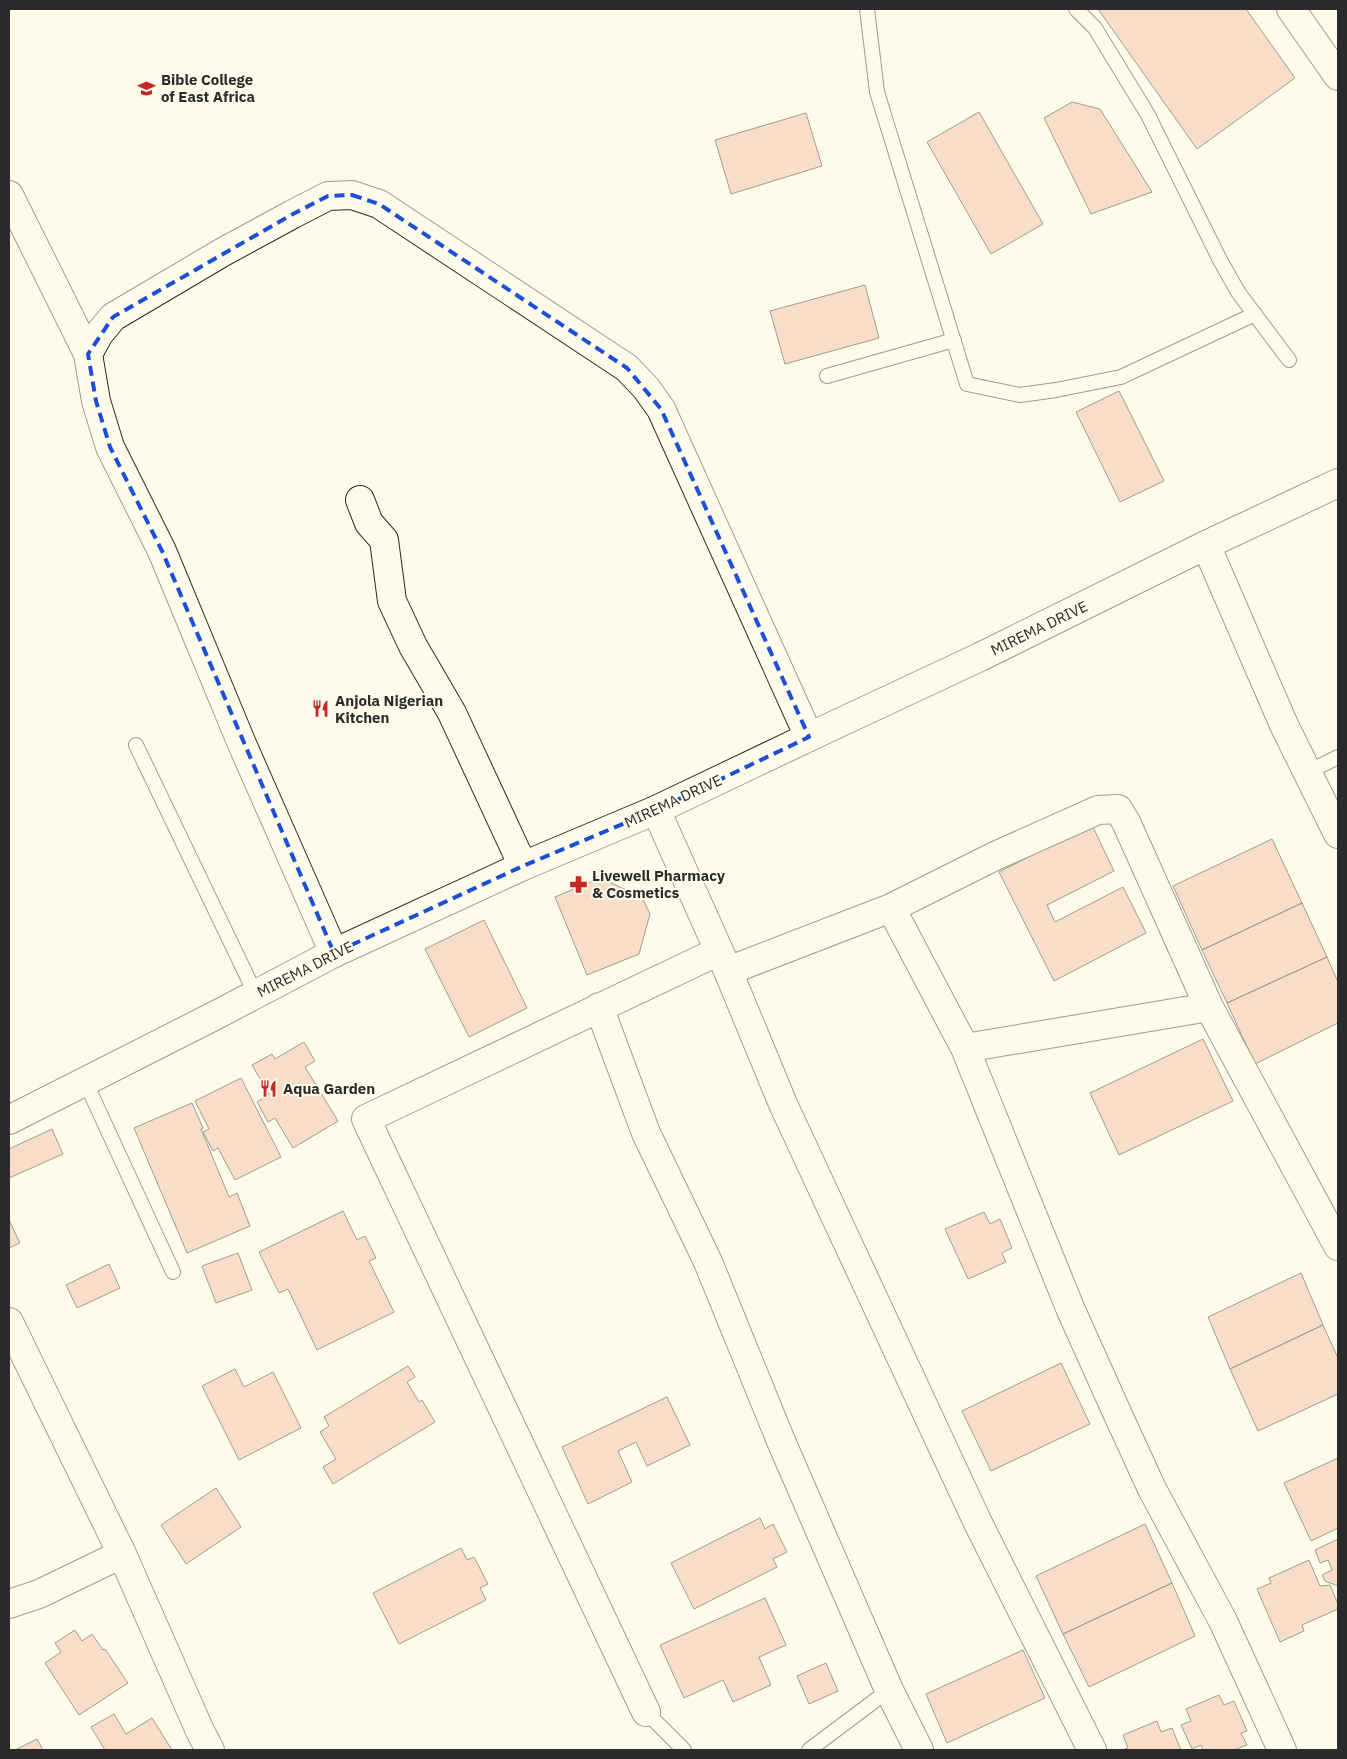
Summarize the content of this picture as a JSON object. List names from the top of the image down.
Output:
{
  "streets": {
    "street": ["MIREMA DRIVE"]
  },
  "places": {
    "school or university": ["Bible College of East Africa"],
    "restaurant": ["Anjola Nigerian Kitchen", "Aqua Garden"],
    "pharmacy": ["Livewell Pharmacy & Cosmetics"]
  }
}
